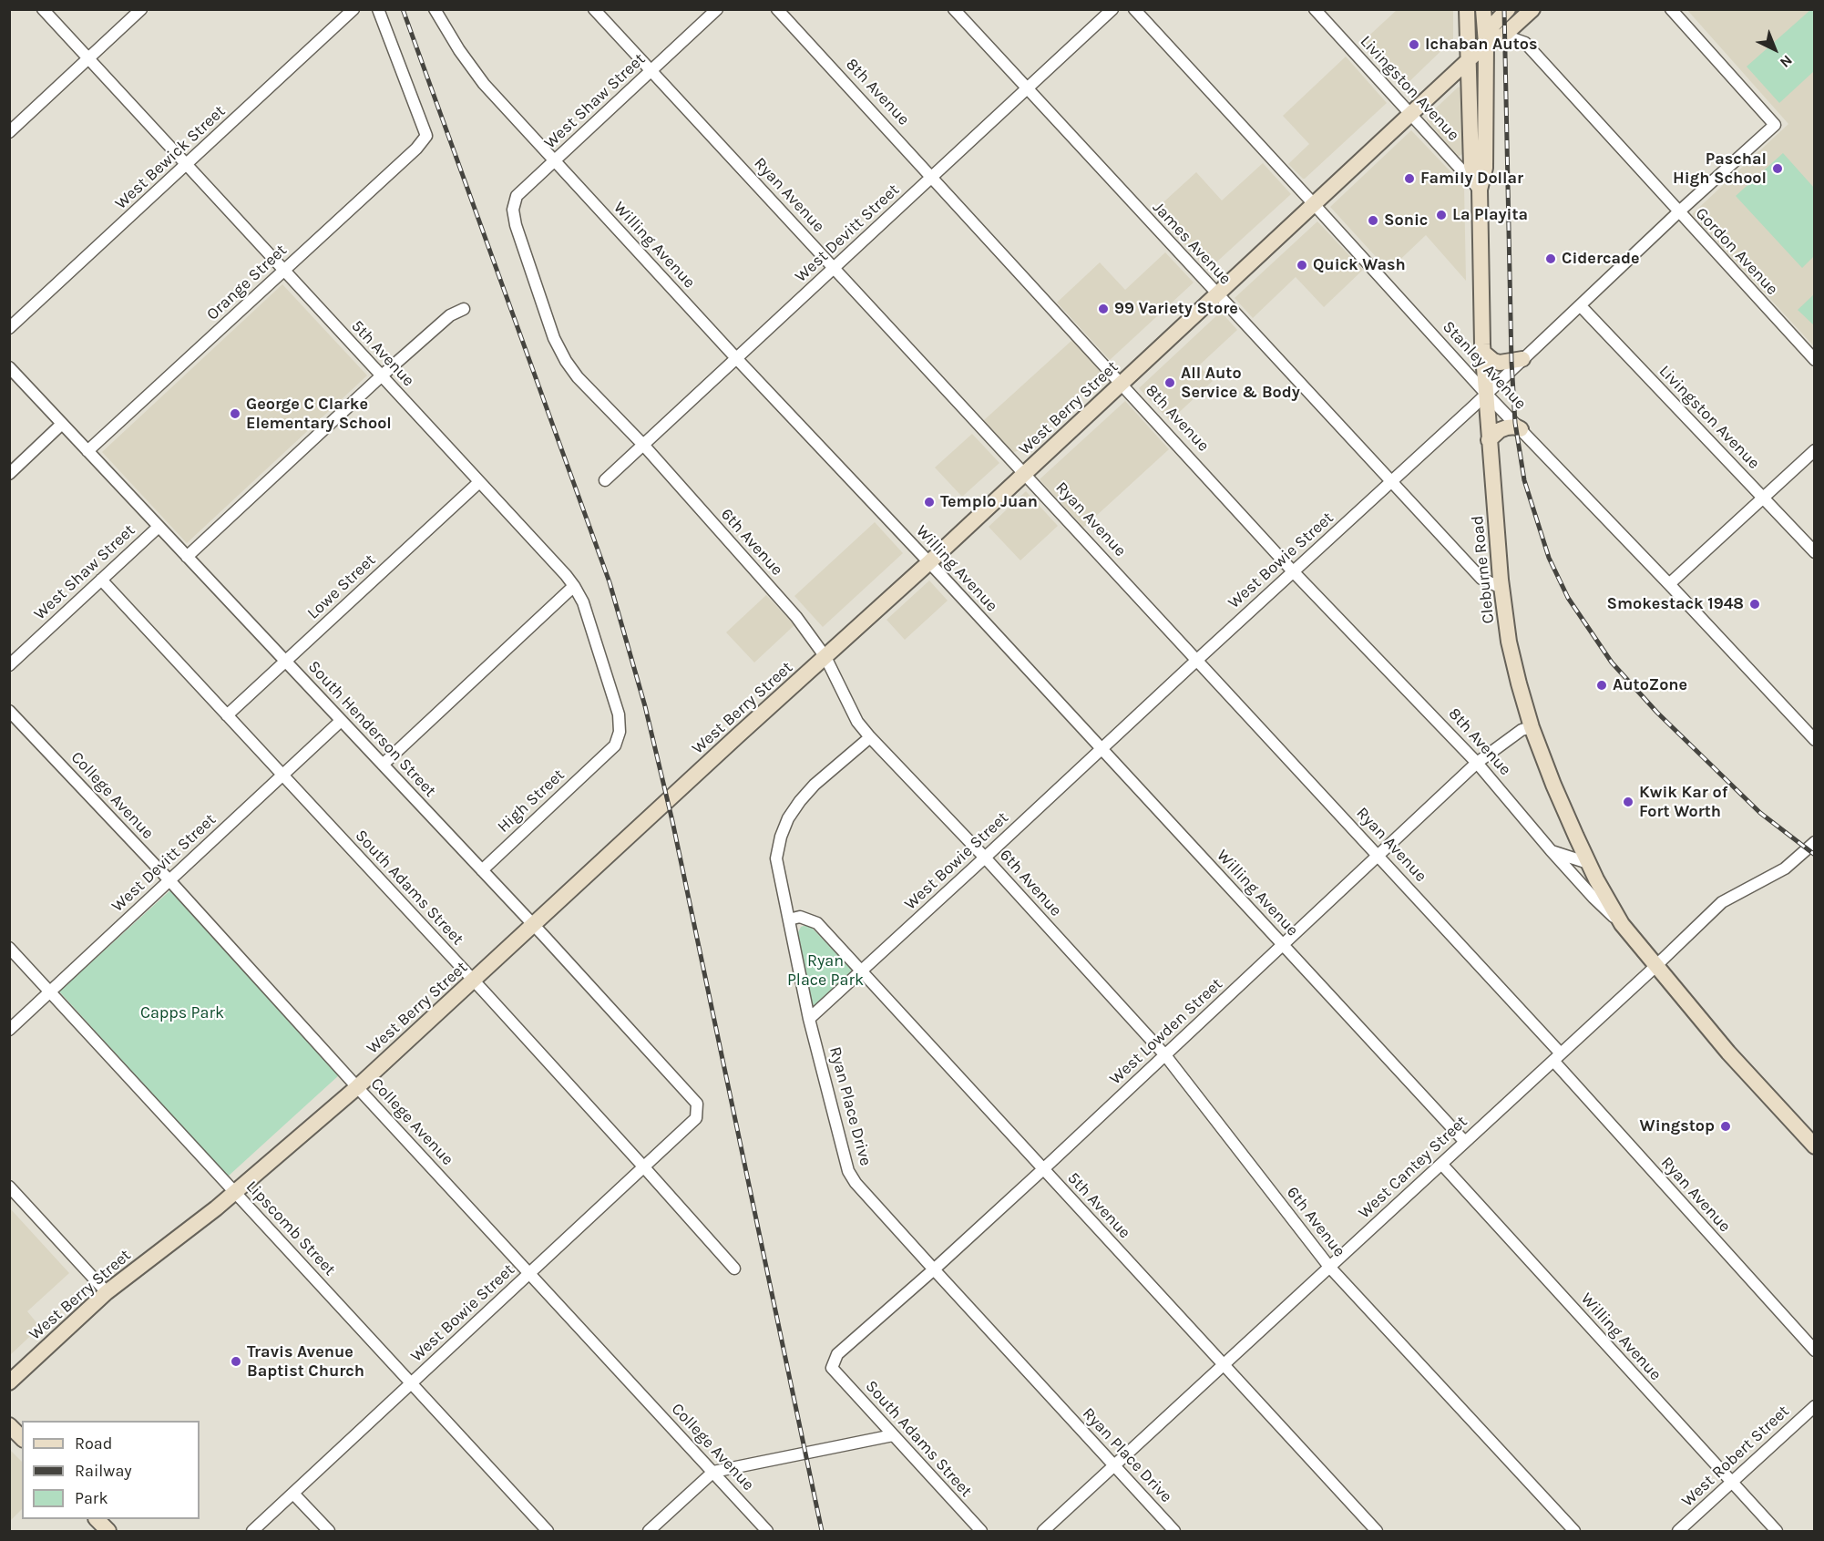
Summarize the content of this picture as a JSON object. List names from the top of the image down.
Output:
{
  "streets": {
    "main road": ["8th Avenue", "West Berry Street", "Cleburne Road"],
    "street": [
      "Livingston Avenue",
      "West Shaw Street",
      "West Bewick Street",
      "Ryan Avenue",
      "West Devitt Street",
      "James Avenue",
      "Willing Avenue",
      "Gordon Avenue",
      "Orange Street",
      "5th Avenue",
      "Stanley Avenue",
      "6th Avenue",
      "West Bowie Street",
      "Lowe Street",
      "South Henderson Street",
      "College Avenue",
      "High Street",
      "South Adams Street",
      "West Lowden Street",
      "Ryan Place Drive",
      "West Cantey Street",
      "Lipscomb Street",
      "West Robert Street"
    ]
  },
  "crossings": [
    ["Livingston Avenue", "West Berry Street"],
    ["Livingston Avenue", "West Bowie Street"],
    ["Livingston Avenue", "Cleburne Road"],
    ["8th Avenue", "West Devitt Street"],
    ["8th Avenue", "West Berry Street"],
    ["8th Avenue", "West Bowie Street"],
    ["8th Avenue", "Cleburne Road"],
    ["8th Avenue", "West Lowden Street"],
    ["8th Avenue", "West Cantey Street"],
    ["West Shaw Street", "Ryan Avenue"],
    ["West Shaw Street", "Willing Avenue"],
    ["West Shaw Street", "6th Avenue"],
    ["West Shaw Street", "South Henderson Street"],
    ["West Shaw Street", "South Adams Street"],
    ["West Bewick Street", "5th Avenue"],
    ["Ryan Avenue", "West Devitt Street"],
    ["Ryan Avenue", "West Berry Street"],
    ["Ryan Avenue", "West Bowie Street"],
    ["Ryan Avenue", "West Lowden Street"],
    ["Ryan Avenue", "West Cantey Street"],
    ["West Devitt Street", "James Avenue"],
    ["West Devitt Street", "Willing Avenue"],
    ["West Devitt Street", "6th Avenue"],
    ["West Devitt Street", "South Henderson Street"],
    ["West Devitt Street", "College Avenue"],
    ["West Devitt Street", "South Adams Street"],
    ["West Devitt Street", "Lipscomb Street"],
    ["James Avenue", "West Berry Street"],
    ["James Avenue", "West Bowie Street"],
    ["James Avenue", "Cleburne Road"],
    ["Willing Avenue", "West Berry Street"],
    ["Willing Avenue", "West Bowie Street"],
    ["Willing Avenue", "West Lowden Street"],
    ["Willing Avenue", "West Cantey Street"],
    ["Willing Avenue", "West Robert Street"],
    ["Gordon Avenue", "West Bowie Street"],
    ["Orange Street", "5th Avenue"],
    ["Orange Street", "South Henderson Street"],
    ["5th Avenue", "West Bowie Street"],
    ["5th Avenue", "Lowe Street"],
    ["5th Avenue", "High Street"],
    ["5th Avenue", "West Lowden Street"],
    ["5th Avenue", "Ryan Place Drive"],
    ["5th Avenue", "West Cantey Street"],
    ["Stanley Avenue", "West Berry Street"],
    ["Stanley Avenue", "West Bowie Street"],
    ["Stanley Avenue", "Cleburne Road"],
    ["West Berry Street", "6th Avenue"],
    ["West Berry Street", "Cleburne Road"],
    ["West Berry Street", "South Henderson Street"],
    ["West Berry Street", "College Avenue"],
    ["West Berry Street", "South Adams Street"],
    ["West Berry Street", "Lipscomb Street"],
    ["6th Avenue", "West Bowie Street"],
    ["6th Avenue", "West Lowden Street"],
    ["6th Avenue", "Ryan Place Drive"],
    ["6th Avenue", "West Cantey Street"],
    ["West Bowie Street", "Cleburne Road"],
    ["West Bowie Street", "South Henderson Street"],
    ["West Bowie Street", "College Avenue"],
    ["West Bowie Street", "South Adams Street"],
    ["West Bowie Street", "Ryan Place Drive"],
    ["West Bowie Street", "Lipscomb Street"],
    ["Cleburne Road", "West Lowden Street"],
    ["Lowe Street", "South Henderson Street"],
    ["Lowe Street", "South Adams Street"],
    ["South Henderson Street", "High Street"],
    ["South Adams Street", "West Lowden Street"],
    ["West Lowden Street", "Ryan Place Drive"],
    ["Ryan Place Drive", "West Cantey Street"]
  ],
  "parks": ["Ryan Place Park", "Capps Park"],
  "places": [
    "Ichaban Autos",
    "Paschal High School",
    "Family Dollar",
    "La Playita",
    "Sonic",
    "Cidercade",
    "Quick Wash",
    "99 Variety Store",
    "All Auto Service & Body",
    "George C Clarke Elementary School",
    "Templo Juan",
    "Smokestack 1948",
    "AutoZone",
    "Kwik Kar of Fort Worth",
    "Wingstop",
    "Travis Avenue Baptist Church"
  ],
  "legend": ["Road", "Railway", "Park"],
  "north": "bottom right"
}
